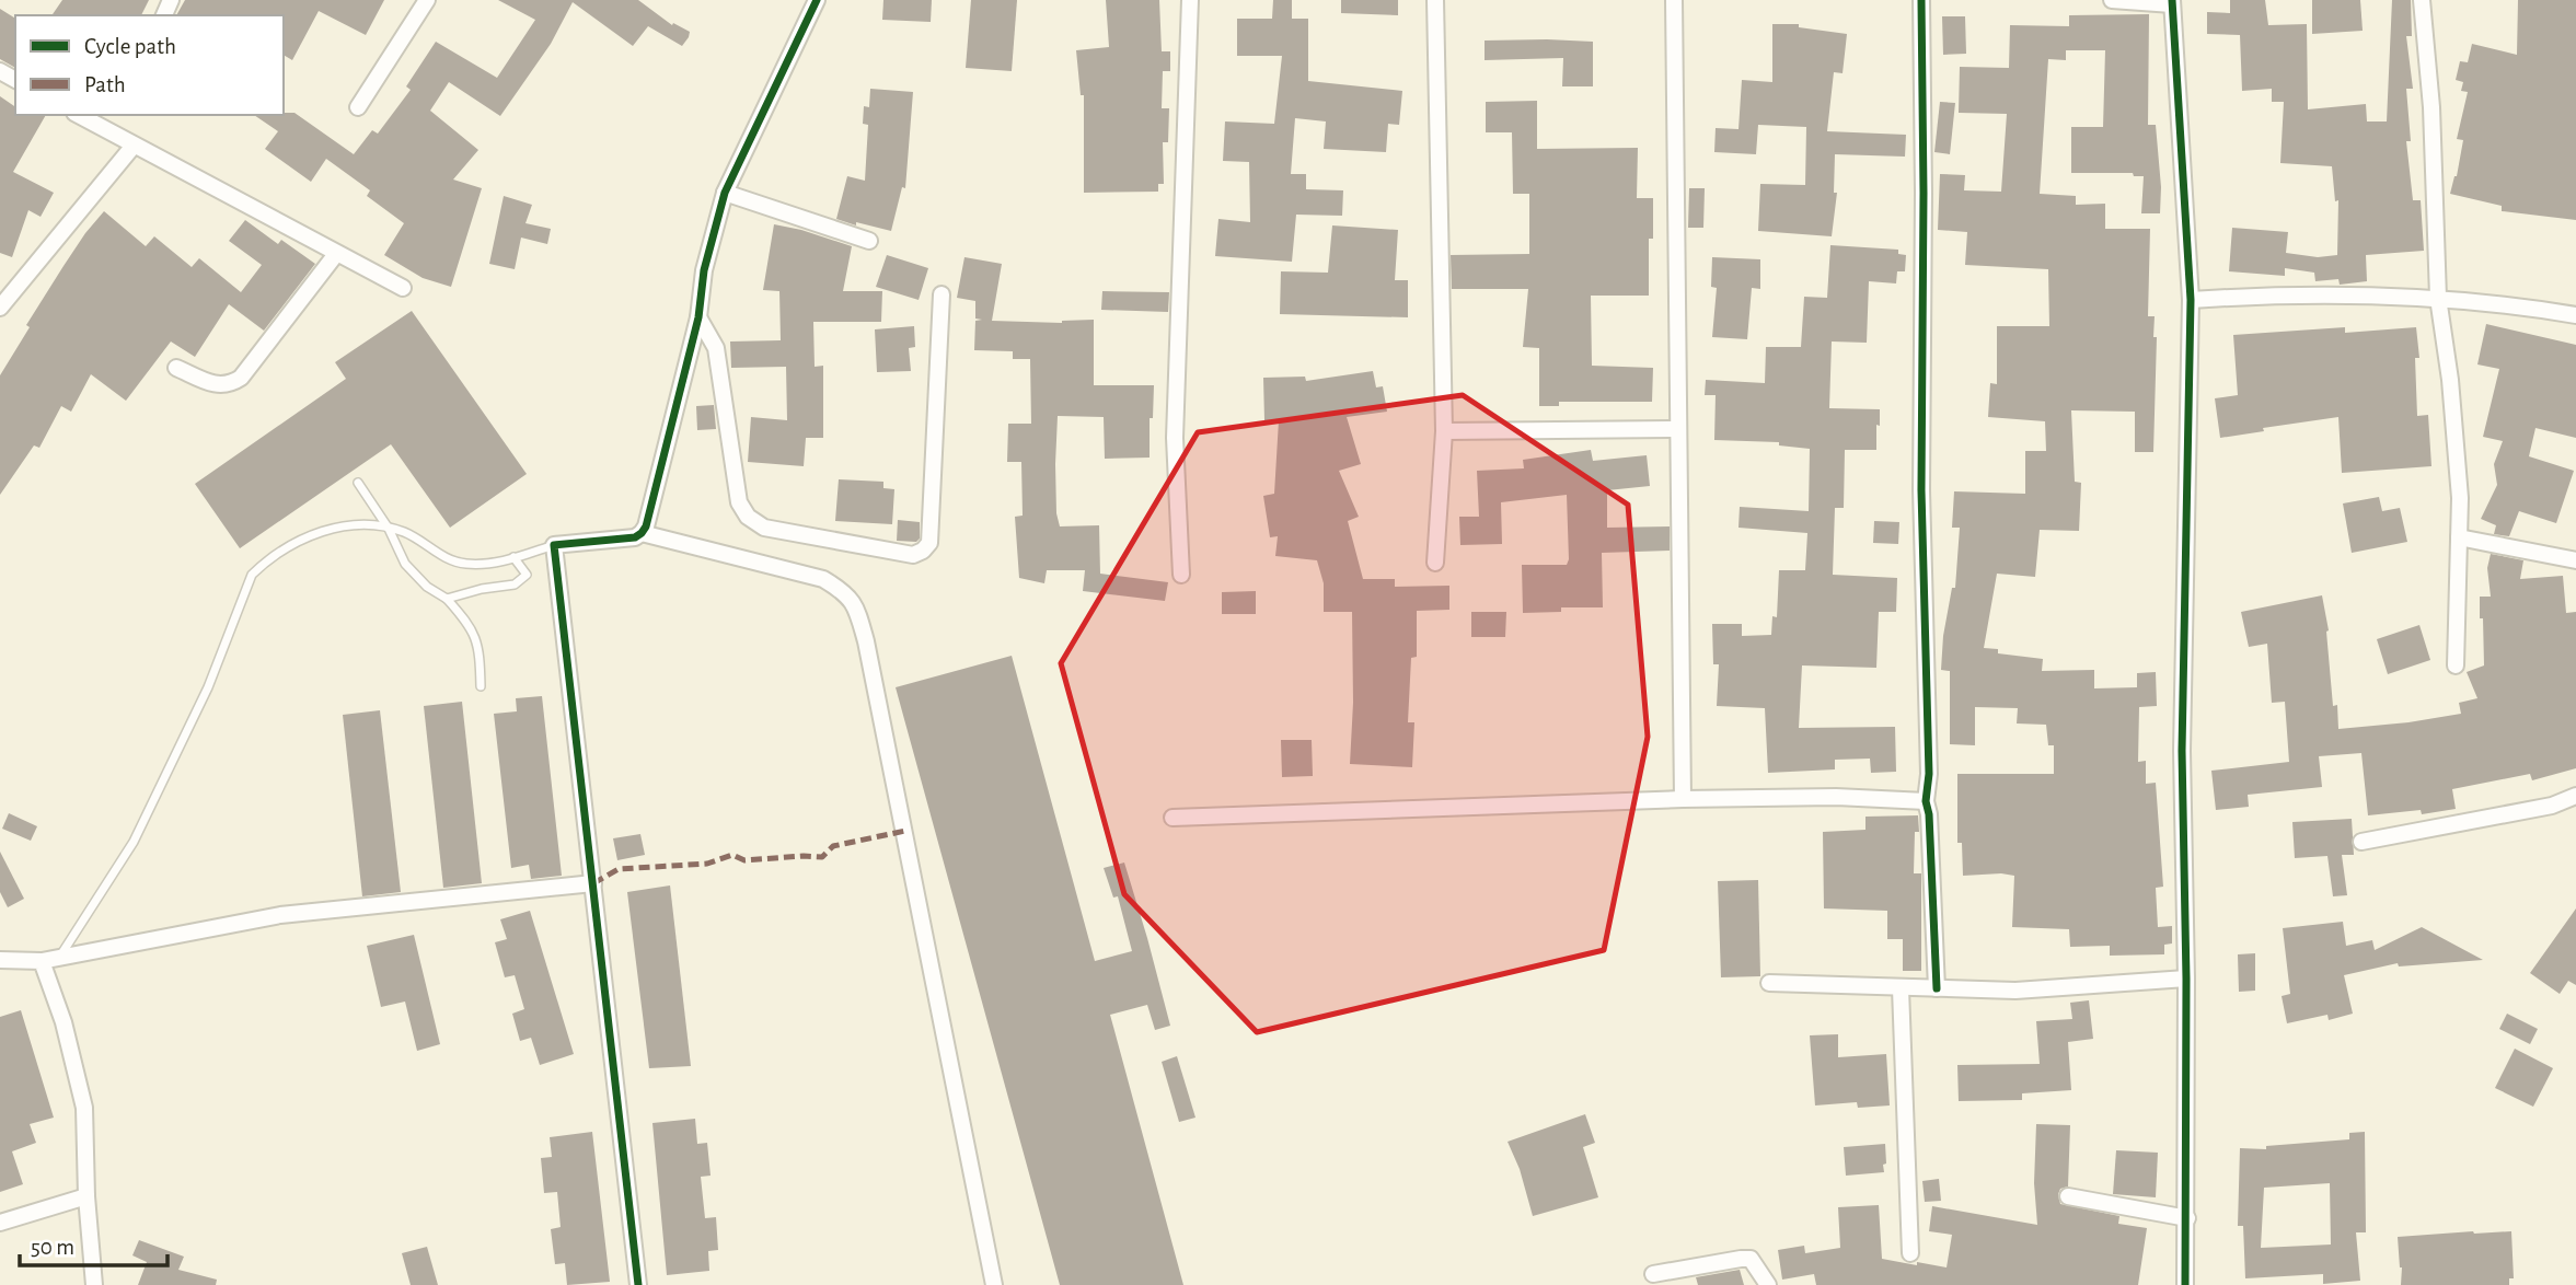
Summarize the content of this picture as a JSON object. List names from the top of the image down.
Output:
{
  "legend": ["Cycle path", "Path"],
  "scale_bar": "50 m"
}
